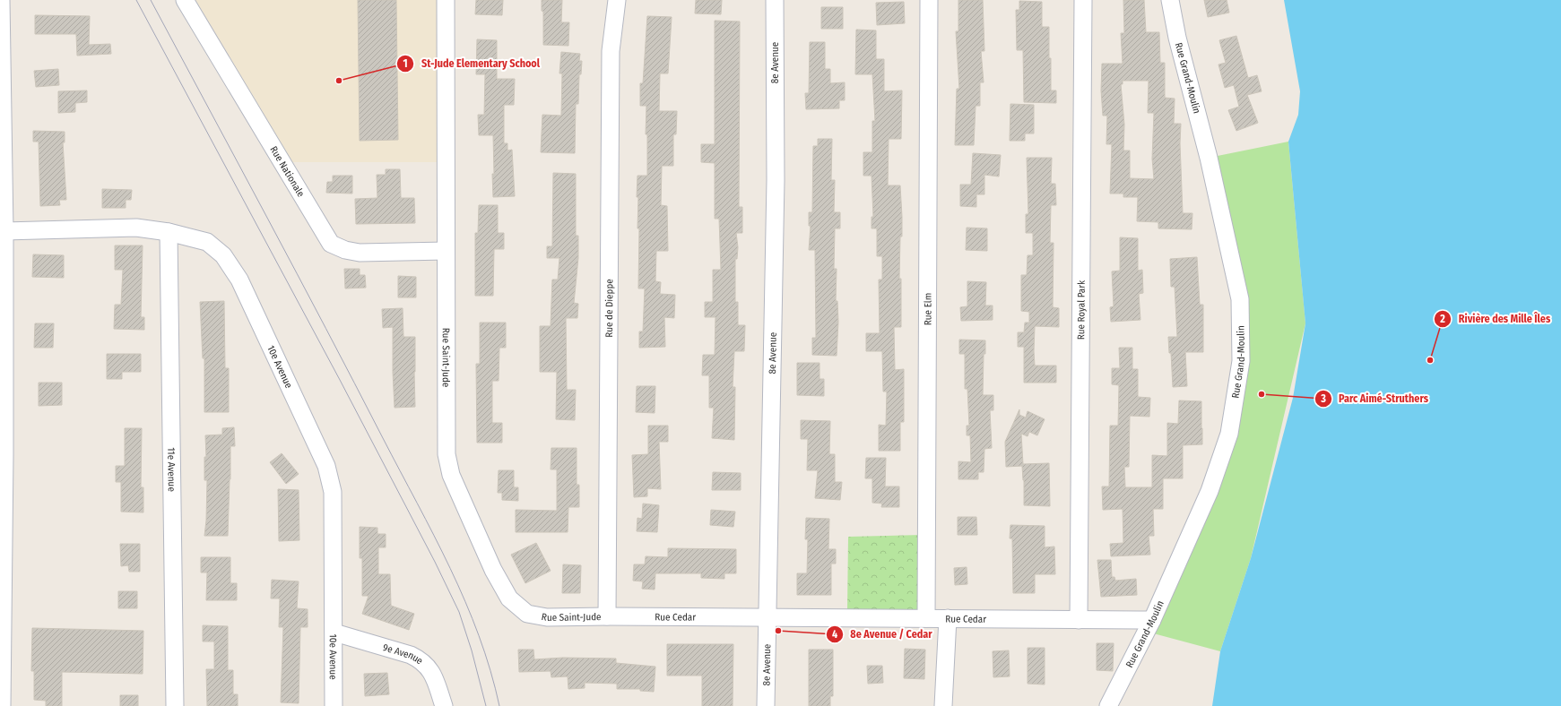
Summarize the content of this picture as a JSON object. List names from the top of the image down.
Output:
{
  "streets": {
    "street": [
      "8e Avenue",
      "Rue Grand-Moulin",
      "Rue Nationale",
      "Rue de Dieppe",
      "Rue Elm",
      "Rue Royal Park",
      "Rue Saint-Jude",
      "10e Avenue",
      "11e Avenue",
      "Rue Cedar",
      "9e Avenue"
    ]
  },
  "crossings": [
    ["8e Avenue", "Rue Cedar"],
    ["Rue Grand-Moulin", "Rue Cedar"],
    ["Rue Nationale", "Rue Saint-Jude"],
    ["Rue de Dieppe", "Rue Saint-Jude"],
    ["Rue de Dieppe", "Rue Cedar"],
    ["Rue Elm", "Rue Cedar"],
    ["Rue Royal Park", "Rue Cedar"],
    ["Rue Saint-Jude", "Rue Cedar"],
    ["10e Avenue", "11e Avenue"],
    ["10e Avenue", "9e Avenue"]
  ],
  "places": [
    "St-Jude Elementary School",
    "Rivière des Mille Îles",
    "Parc Aimé-Struthers",
    "8e Avenue / Cedar"
  ]
}
